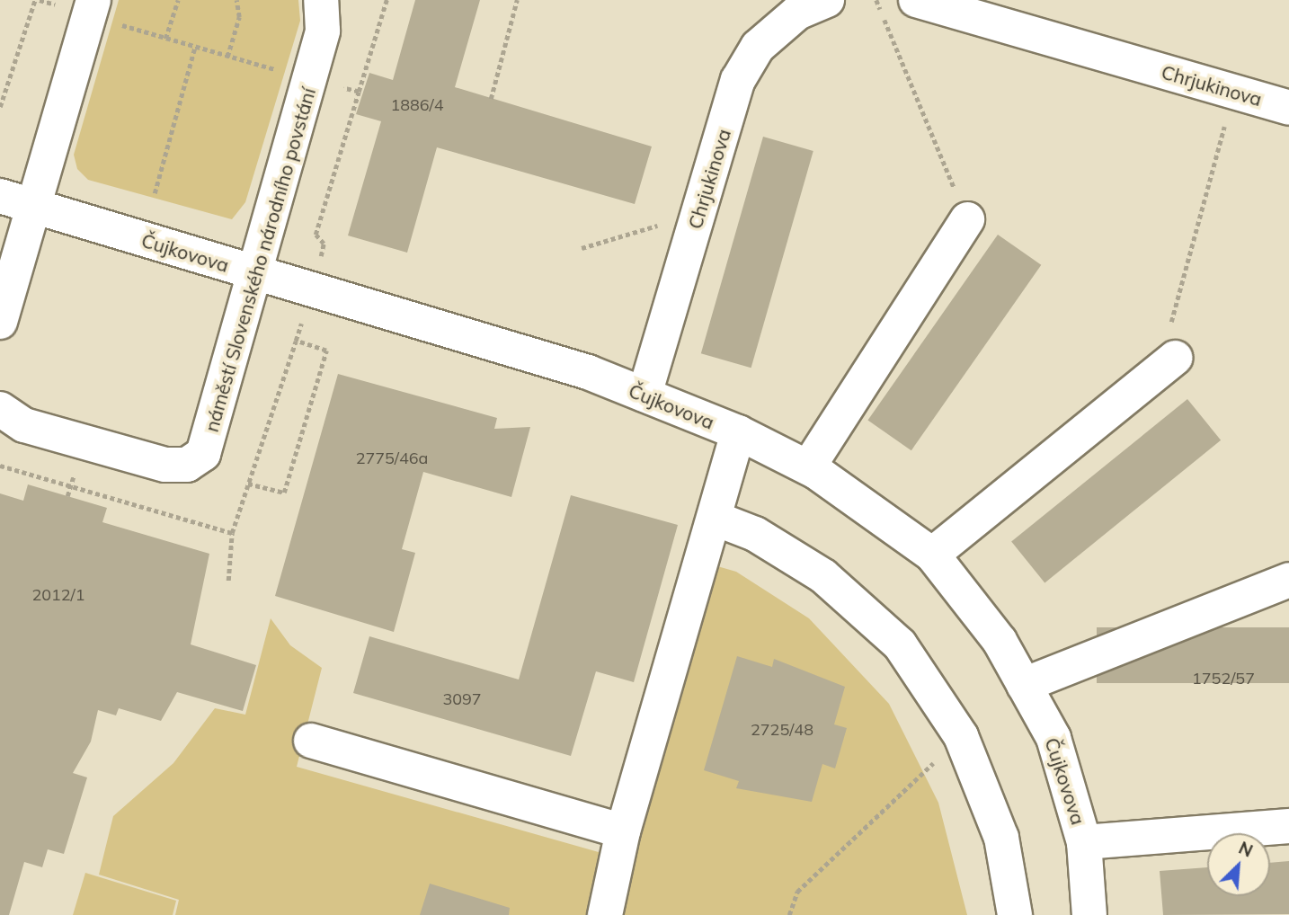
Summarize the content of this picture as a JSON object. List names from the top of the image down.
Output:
{
  "streets": {
    "street": ["Chrjukinova", "Čujkovova", "náměstí Slovenského národního povstání"]
  },
  "crossings": [
    ["Chrjukinova", "Čujkovova"],
    ["Čujkovova", "náměstí Slovenského národního povstání"]
  ],
  "house_numbers": [
    "1886/4",
    "2775/46a",
    "2012/1",
    "1752/57",
    "3097",
    "2725/48"
  ],
  "north": "top right"
}
